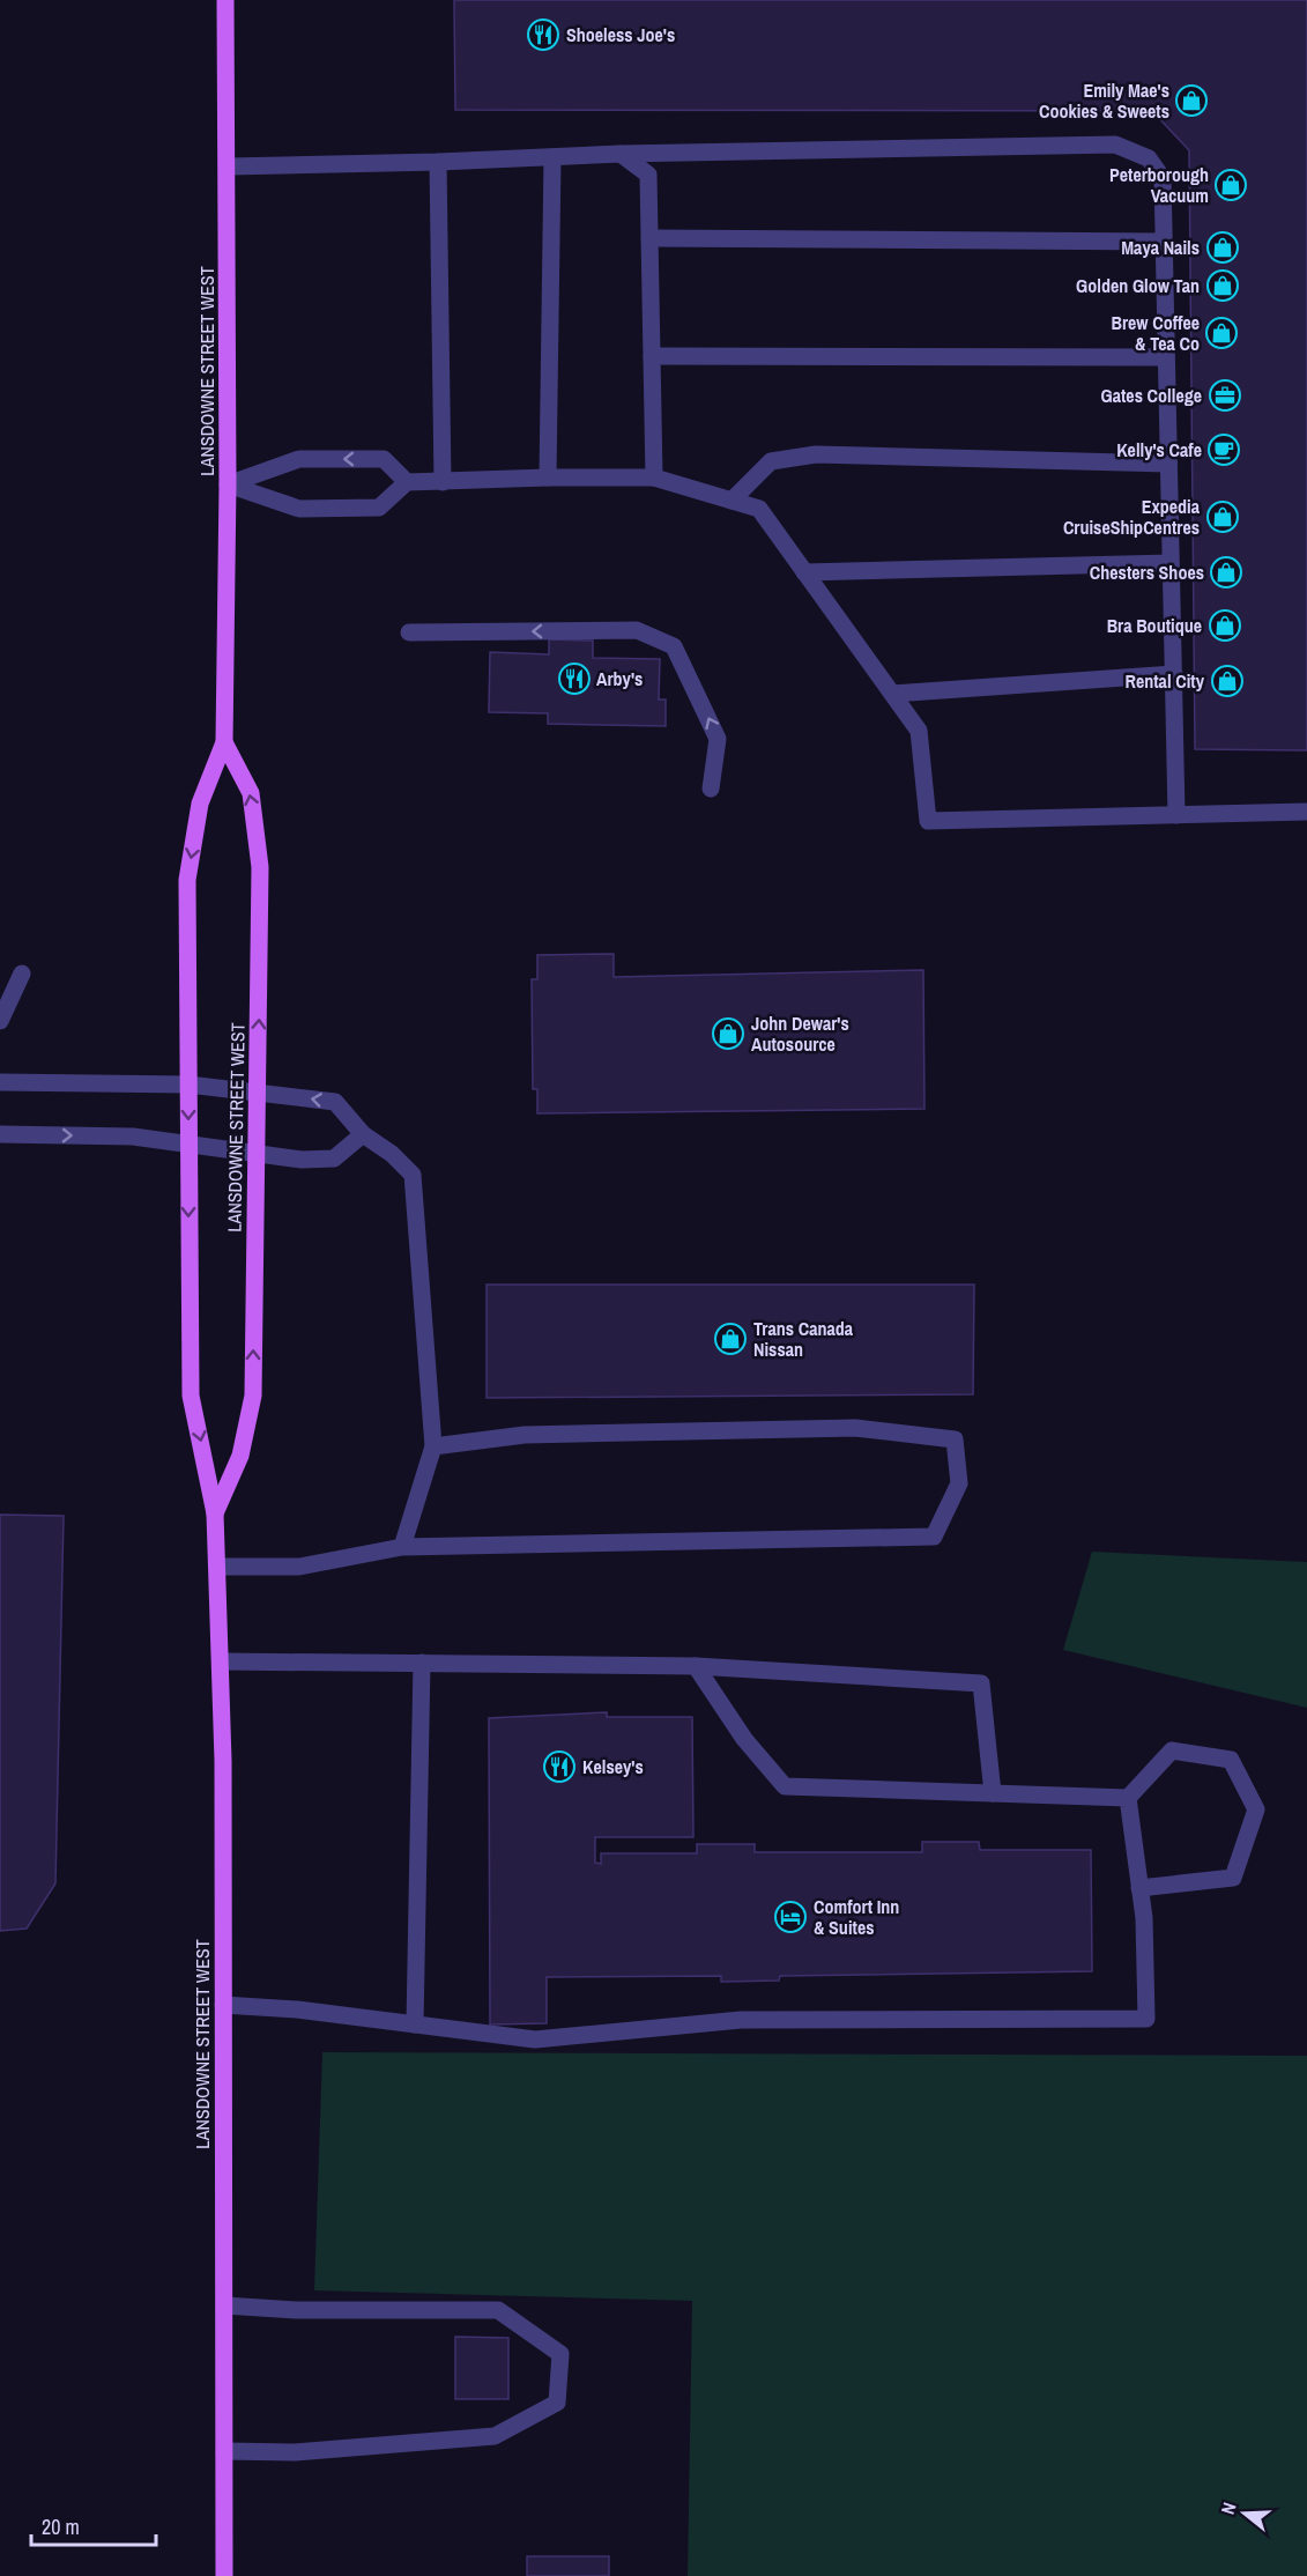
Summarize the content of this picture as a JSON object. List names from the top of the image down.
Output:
{
  "streets": {
    "main road": ["LANSDOWNE STREET WEST"]
  },
  "places": {
    "restaurant": ["Shoeless Joe's", "Arby's", "Kelsey's"],
    "shop": [
      "Emily Mae's Cookies & Sweets",
      "Peterborough Vacuum",
      "Maya Nails",
      "Golden Glow Tan",
      "Brew Coffee & Tea Co",
      "Expedia CruiseShipCentres",
      "Chesters Shoes",
      "Bra Boutique",
      "Rental City",
      "John Dewar's Autosource",
      "Trans Canada Nissan"
    ],
    "office": ["Gates College"],
    "cafe": ["Kelly's Cafe"],
    "hotel": ["Comfort Inn & Suites"]
  },
  "scale_bar": "20 m",
  "north": "left"
}
